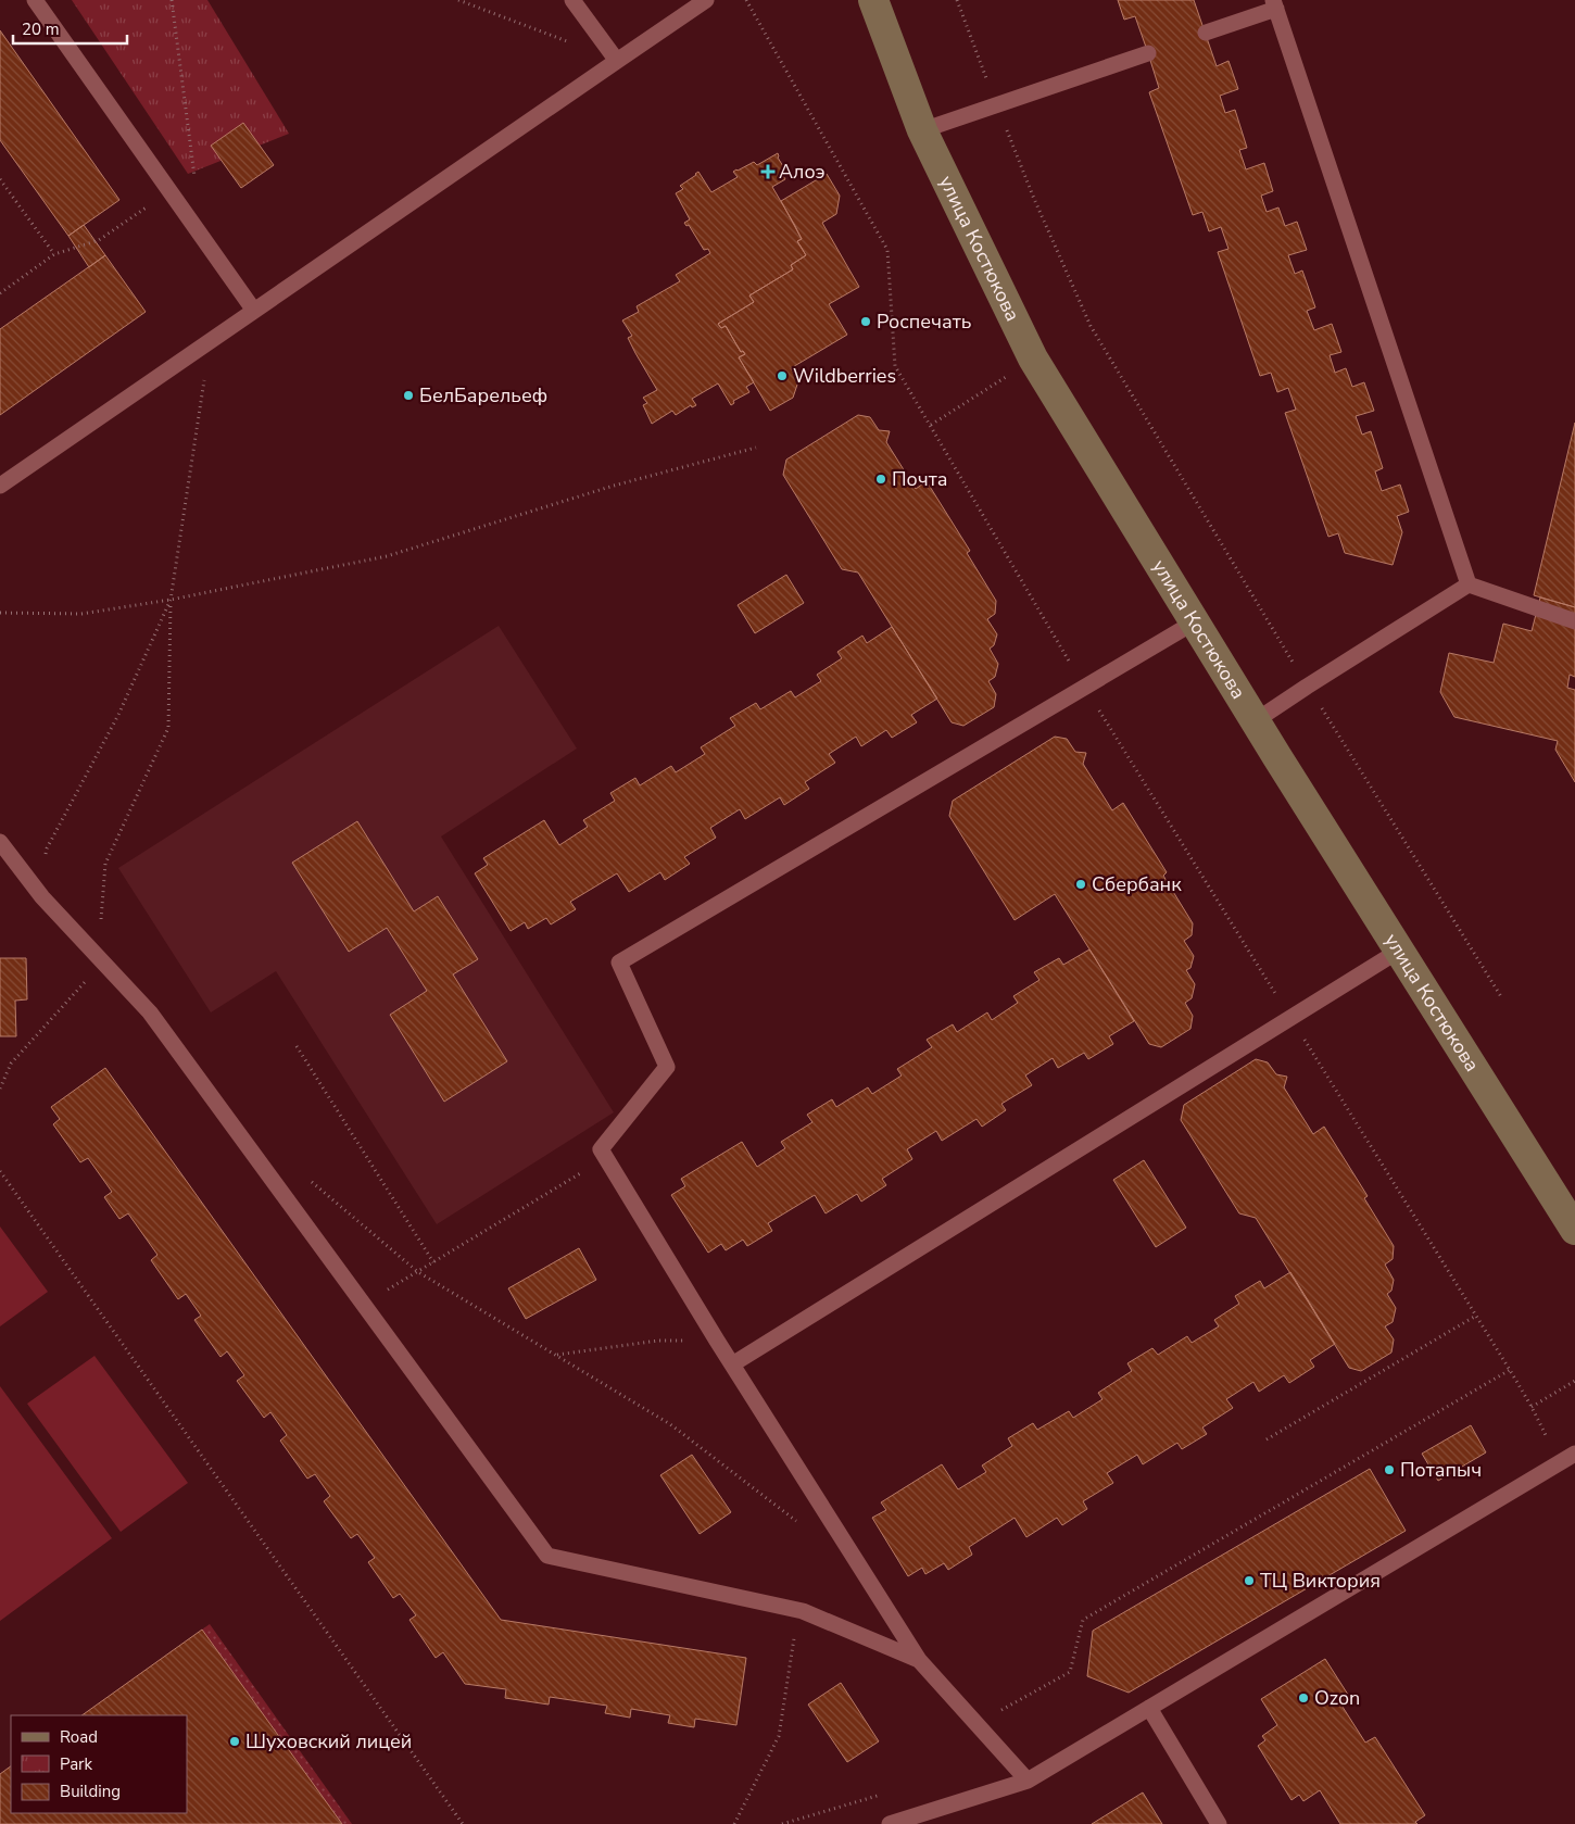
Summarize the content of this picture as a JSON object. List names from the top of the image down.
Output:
{
  "streets": {
    "main road": ["улица Костюкова"]
  },
  "places": {
    "health": ["Алоэ"],
    "other": [
      "Роспечать",
      "Wildberries",
      "БелБарельеф",
      "Почта",
      "Сбербанк",
      "Потапыч",
      "ТЦ Виктория",
      "Ozon",
      "Шуховский лицей"
    ]
  },
  "legend": ["Road", "Park", "Building"],
  "scale_bar": "20 m"
}
